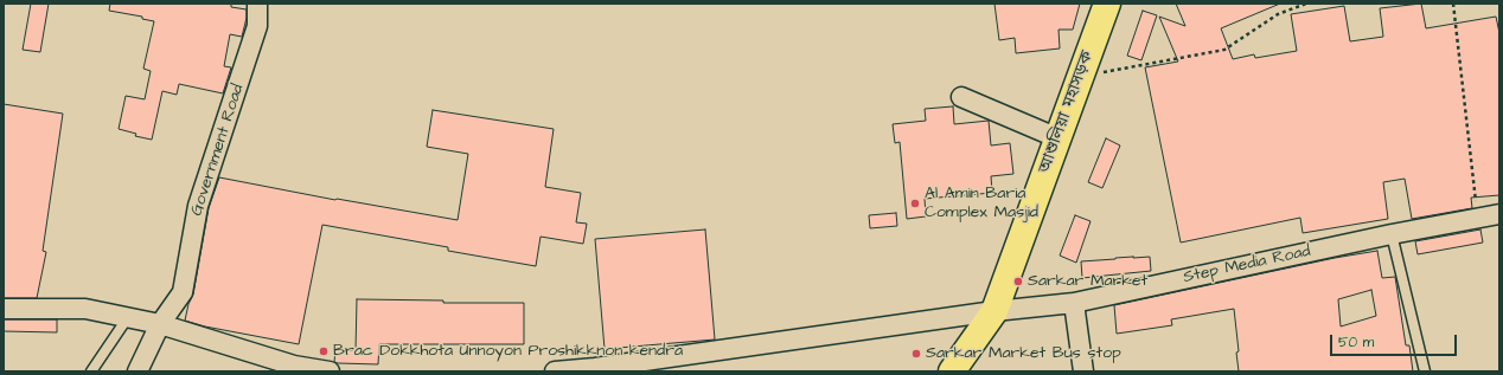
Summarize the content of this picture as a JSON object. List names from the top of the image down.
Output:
{
  "streets": {
    "highway": ["আশুলিয়া মহাসড়ক"],
    "street": ["Government Road", "Step Media Road"]
  },
  "crossings": [
    ["আশুলিয়া মহাসড়ক", "Step Media Road"]
  ],
  "places": [
    "Al Amin Baria Complex Masjid",
    "Sarkar Market",
    "Brac Dokkhota Unnoyon Proshikknon kendra",
    "Sarkar Market Bus stop"
  ],
  "scale_bar": "50 m"
}
